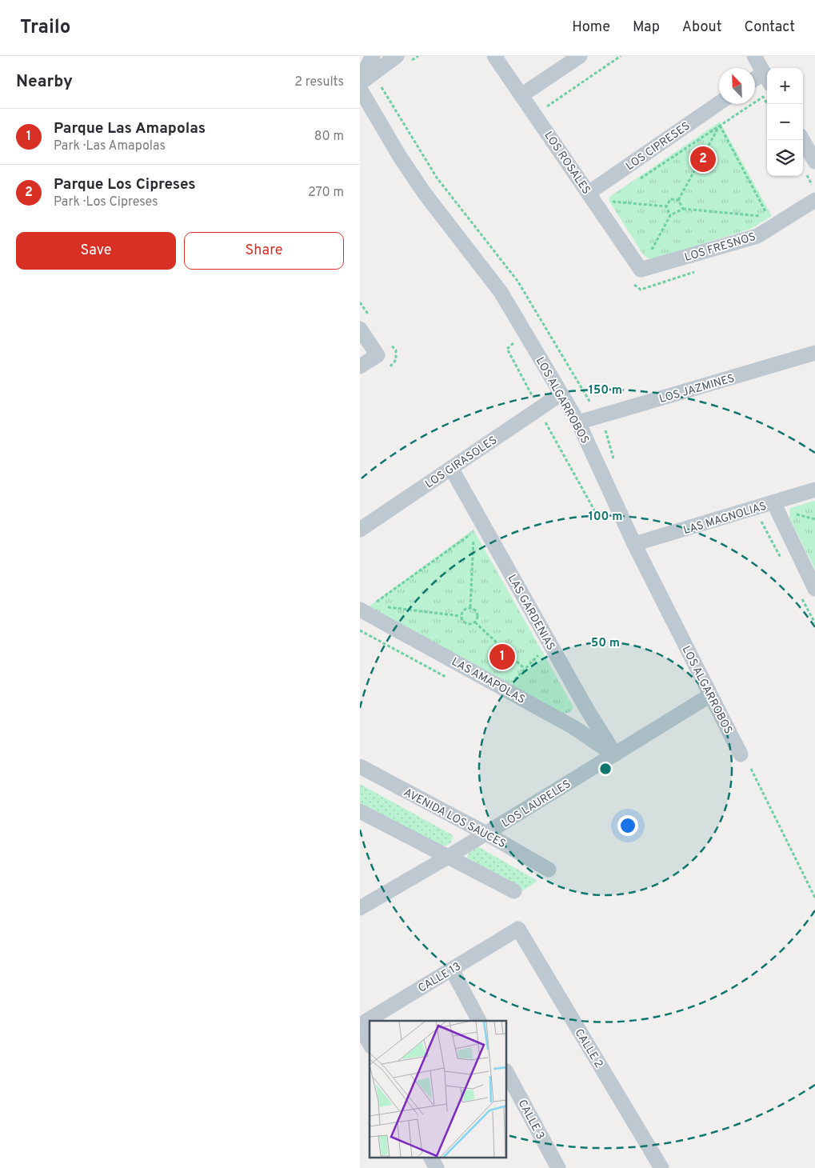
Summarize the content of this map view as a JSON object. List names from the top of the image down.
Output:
{
  "streets": {
    "street": [
      "LOS CIPRESES",
      "LOS ROSALES",
      "LOS FRESNOS",
      "LOS JAZMINES",
      "LOS ALGARROBOS",
      "LOS GIRASOLES",
      "LAS MAGNOLIAS",
      "LAS GARDENIAS",
      "LAS AMAPOLAS",
      "LOS LAURELES",
      "AVENIDA LOS SAUCES",
      "CALLE 13",
      "CALLE 2",
      "CALLE 3"
    ]
  },
  "crossings": [
    ["LOS CIPRESES", "LOS ROSALES"],
    ["LOS ROSALES", "LOS FRESNOS"],
    ["LOS JAZMINES", "LOS ALGARROBOS"],
    ["LOS ALGARROBOS", "LOS GIRASOLES"],
    ["LOS ALGARROBOS", "LAS MAGNOLIAS"],
    ["LOS ALGARROBOS", "LOS LAURELES"],
    ["LOS GIRASOLES", "LAS GARDENIAS"],
    ["LAS GARDENIAS", "LAS AMAPOLAS"],
    ["LAS GARDENIAS", "LOS LAURELES"],
    ["LAS AMAPOLAS", "LOS LAURELES"],
    ["LOS LAURELES", "AVENIDA LOS SAUCES"],
    ["CALLE 13", "CALLE 2"]
  ],
  "north": "top left",
  "page": {
    "header": "Trailo",
    "nav": [
      "Home",
      "Map",
      "About",
      "Contact"
    ],
    "heading": ["Nearby", "2 results"],
    "map_buttons": ["+", "−"],
    "list": [
      {
        "mark": "1",
        "name": "Parque Las Amapolas",
        "note": "Park · Las Amapolas",
        "value": "80 m"
      },
      {
        "mark": "2",
        "name": "Parque Los Cipreses",
        "note": "Park · Los Cipreses",
        "value": "270 m"
      }
    ],
    "pins": ["2", "1"],
    "buttons": ["Save", "Share"]
  },
  "rings": ["150 m", "100 m", "50 m"]
}
